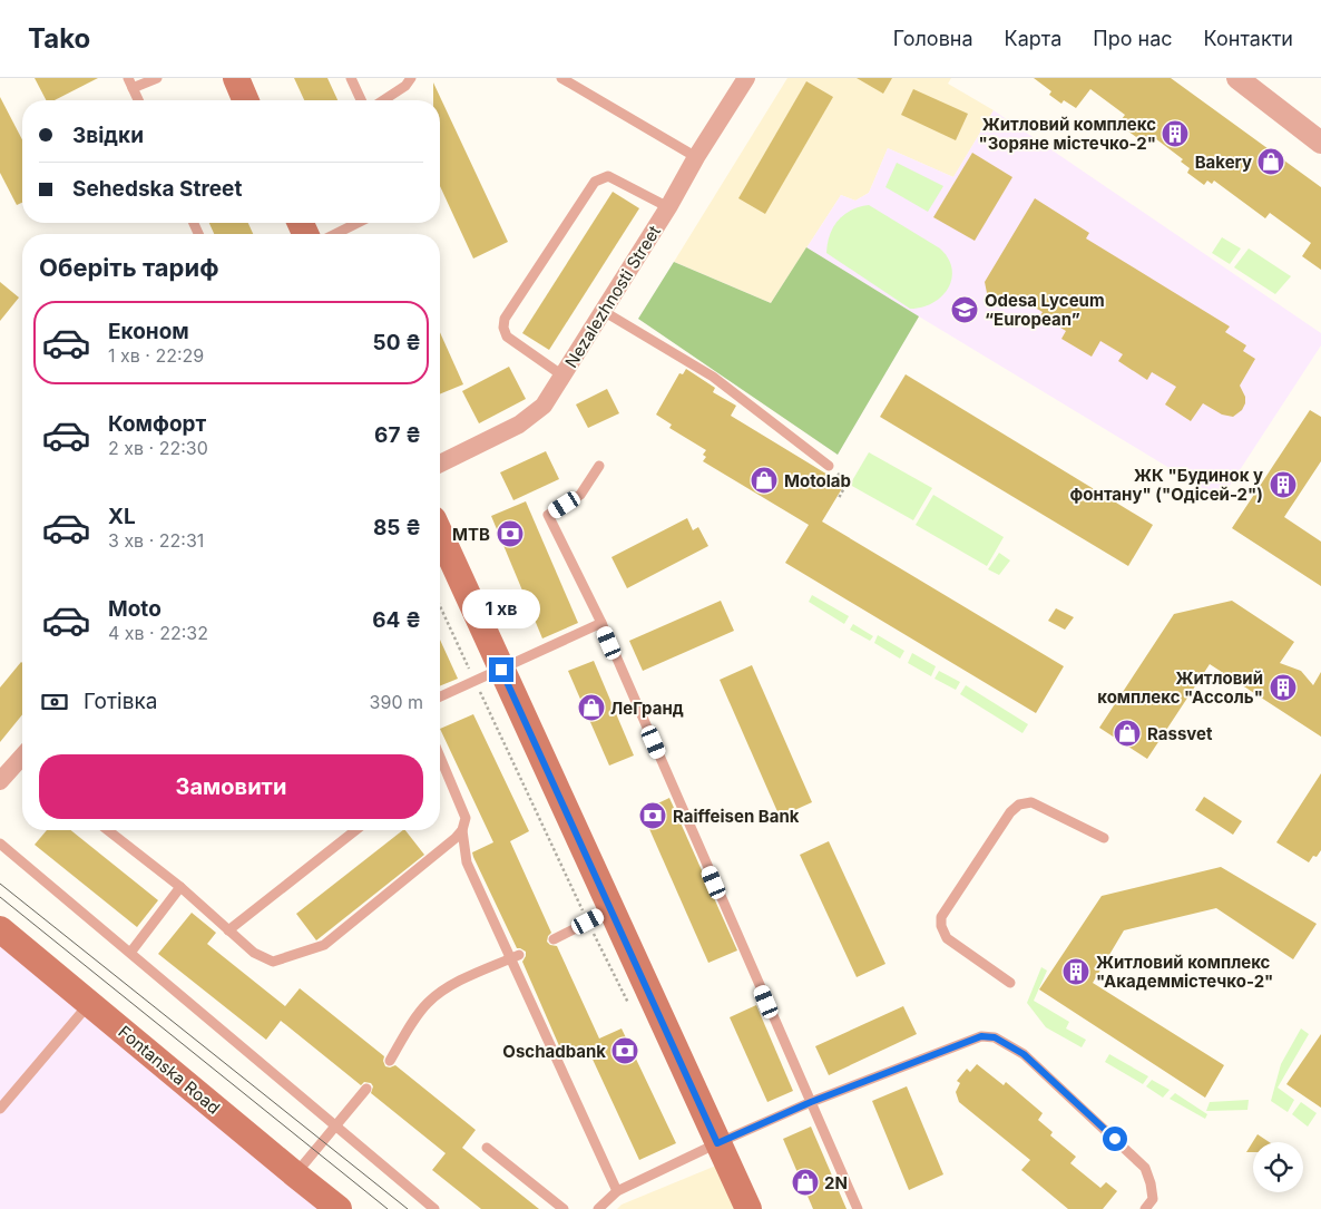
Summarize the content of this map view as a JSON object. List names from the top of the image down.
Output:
{
  "streets": {
    "main road": ["Fontanska Road"],
    "street": ["Nezalezhnosti Street"]
  },
  "places": {
    "building": [
      "Житловий комплекс \"Зоряне містечко-2\"",
      "ЖК \"Будинок у фонтану\" (\"Одісей-2\")",
      "Житловий комплекс \"Ассоль\"",
      "Житловий комплекс \"Академмістечко-2\""
    ],
    "shop": [
      "Bakery",
      "Motolab",
      "ЛеГранд",
      "Rassvet",
      "2N"
    ],
    "school or university": ["Odesa Lyceum “European”"],
    "bank": ["МТВ", "Raiffeisen Bank", "Oschadbank"]
  },
  "page": {
    "header": "Tako",
    "nav": [
      "Головна",
      "Карта",
      "Про нас",
      "Контакти"
    ],
    "banner": ["Звідки", "Sehedska Street"],
    "heading": "Оберіть тариф",
    "list": [
      {
        "name": "Економ",
        "note": "1 хв · 22:29",
        "value": "50 ₴"
      },
      {
        "name": "Комфорт",
        "note": "2 хв · 22:30",
        "value": "67 ₴"
      },
      {
        "name": "XL",
        "note": "3 хв · 22:31",
        "value": "85 ₴"
      },
      {
        "name": "Moto",
        "note": "4 хв · 22:32",
        "value": "64 ₴"
      }
    ],
    "bubble": "1 хв",
    "pay": ["Готівка", "390 m"],
    "buttons": "Замовити"
  }
}
